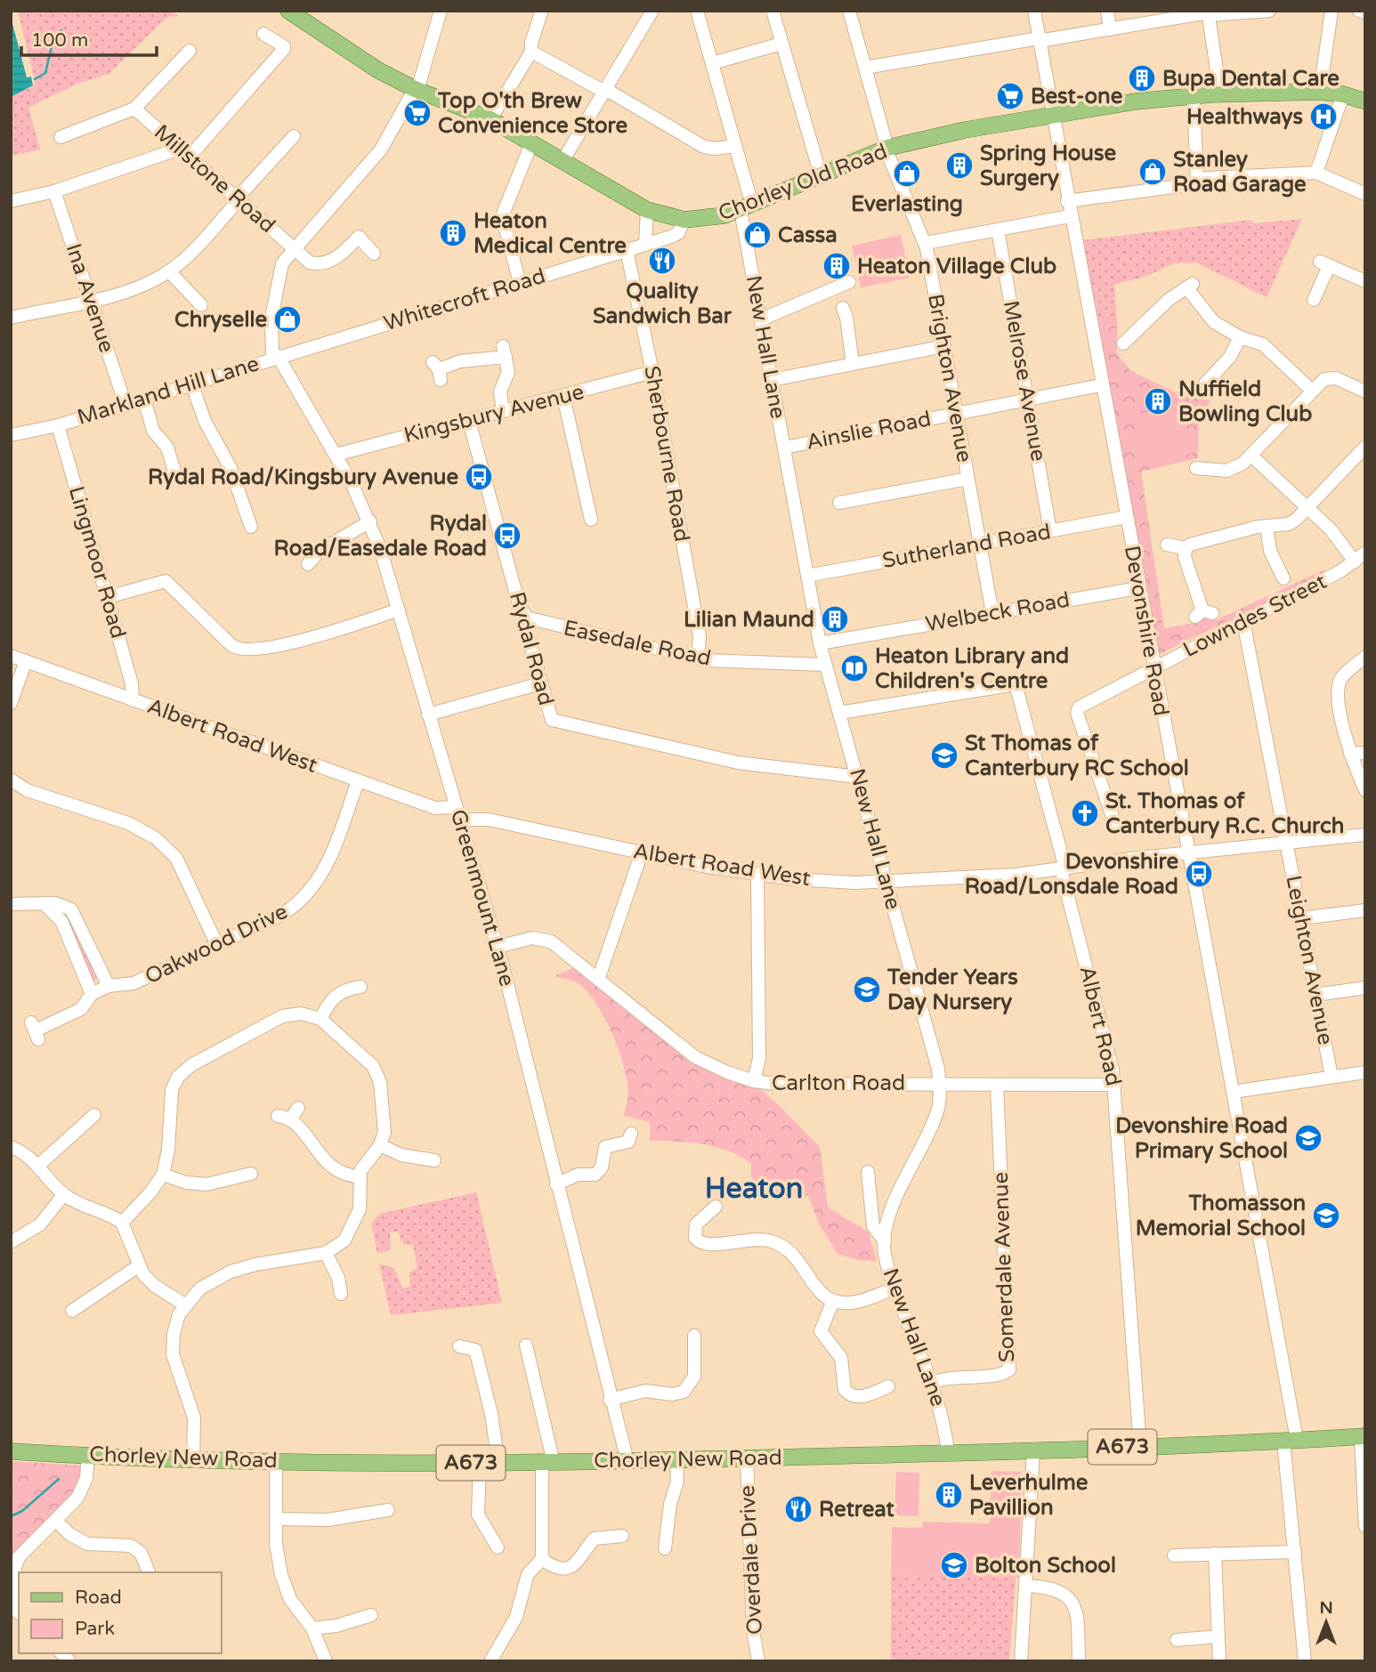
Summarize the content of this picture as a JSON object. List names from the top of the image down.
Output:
{
  "streets": {
    "main road": ["Chorley Old Road", "A673", "Chorley New Road"],
    "street": [
      "Millstone Road",
      "Ina Avenue",
      "Whitecroft Road",
      "New Hall Lane",
      "Brighton Avenue",
      "Melrose Avenue",
      "Markland Hill Lane",
      "Kingsbury Avenue",
      "Ainslie Road",
      "Sherbourne Road",
      "Sutherland Road",
      "Lingmoor Road",
      "Welbeck Road",
      "Lowndes Street",
      "Devonshire Road",
      "Easedale Road",
      "Rydal Road",
      "Albert Road West",
      "Greenmount Lane",
      "Oakwood Drive",
      "Leighton Avenue",
      "Albert Road",
      "Carlton Road",
      "Somerdale Avenue",
      "Overdale Drive"
    ]
  },
  "crossings": [
    ["Millstone Road", "Markland Hill Lane"],
    ["Chorley Old Road", "Whitecroft Road"],
    ["Chorley Old Road", "New Hall Lane"],
    ["Chorley Old Road", "Brighton Avenue"],
    ["Chorley Old Road", "Markland Hill Lane"],
    ["Chorley Old Road", "Devonshire Road"],
    ["Ina Avenue", "Markland Hill Lane"],
    ["Whitecroft Road", "Markland Hill Lane"],
    ["Whitecroft Road", "Sherbourne Road"],
    ["Whitecroft Road", "Greenmount Lane"],
    ["New Hall Lane", "Ainslie Road"],
    ["New Hall Lane", "Sutherland Road"],
    ["New Hall Lane", "Welbeck Road"],
    ["New Hall Lane", "Easedale Road"],
    ["New Hall Lane", "Rydal Road"],
    ["New Hall Lane", "Albert Road West"],
    ["New Hall Lane", "Albert Road"],
    ["New Hall Lane", "Carlton Road"],
    ["New Hall Lane", "Somerdale Avenue"],
    ["New Hall Lane", "Chorley New Road"],
    ["Brighton Avenue", "Ainslie Road"],
    ["Brighton Avenue", "Sutherland Road"],
    ["Brighton Avenue", "Welbeck Road"],
    ["Melrose Avenue", "Ainslie Road"],
    ["Melrose Avenue", "Sutherland Road"],
    ["Markland Hill Lane", "Lingmoor Road"],
    ["Markland Hill Lane", "Greenmount Lane"],
    ["Kingsbury Avenue", "Sherbourne Road"],
    ["Kingsbury Avenue", "Rydal Road"],
    ["Kingsbury Avenue", "Greenmount Lane"],
    ["Ainslie Road", "Devonshire Road"],
    ["Sherbourne Road", "Easedale Road"],
    ["Sutherland Road", "Devonshire Road"],
    ["Lingmoor Road", "Albert Road West"],
    ["Welbeck Road", "Devonshire Road"],
    ["Lowndes Street", "Devonshire Road"],
    ["Lowndes Street", "Leighton Avenue"],
    ["Devonshire Road", "Albert Road West"],
    ["Devonshire Road", "Chorley New Road"],
    ["Easedale Road", "Rydal Road"],
    ["Albert Road West", "Greenmount Lane"],
    ["Albert Road West", "Oakwood Drive"],
    ["Albert Road West", "Leighton Avenue"],
    ["Albert Road West", "Albert Road"],
    ["Greenmount Lane", "Carlton Road"],
    ["Greenmount Lane", "Chorley New Road"],
    ["Albert Road", "Carlton Road"],
    ["Albert Road", "Chorley New Road"],
    ["Carlton Road", "Somerdale Avenue"],
    ["Chorley New Road", "Overdale Drive"]
  ],
  "districts": ["Heaton"],
  "places": {
    "building": [
      "Bupa Dental Care",
      "Spring House Surgery",
      "Heaton Medical Centre",
      "Heaton Village Club",
      "Nuffield Bowling Club",
      "Lilian Maund",
      "Leverhulme Pavillion"
    ],
    "supermarket": ["Best-one", "Top O'th Brew Convenience Store"],
    "hospital": ["Healthways"],
    "shop": [
      "Stanley Road Garage",
      "Everlasting",
      "Cassa",
      "Chryselle"
    ],
    "restaurant": ["Quality Sandwich Bar", "Retreat"],
    "bus stop": ["Rydal Road/Kingsbury Avenue", "Rydal Road/Easedale Road", "Devonshire Road/Lonsdale Road"],
    "library": ["Heaton Library and Children's Centre"],
    "school or university": [
      "St Thomas of Canterbury RC School",
      "Tender Years Day Nursery",
      "Devonshire Road Primary School",
      "Thomasson Memorial School",
      "Bolton School"
    ],
    "church": ["St. Thomas of Canterbury R.C. Church"]
  },
  "legend": ["Road", "Park"],
  "scale_bar": "100 m",
  "north": "top"
}
